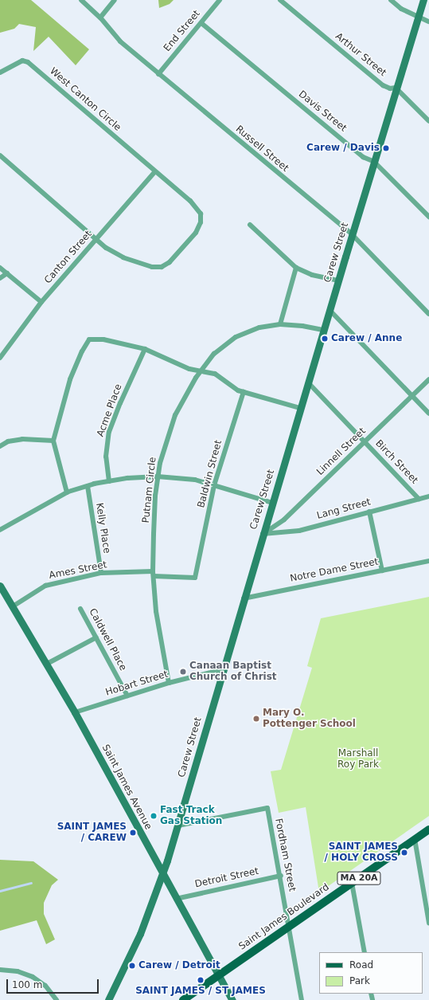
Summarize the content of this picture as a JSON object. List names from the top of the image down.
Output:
{
  "streets": {
    "main road": ["MA 20A", "Saint James Boulevard"],
    "street": [
      "End Street",
      "Arthur Street",
      "West Canton Circle",
      "Davis Street",
      "Russell Street",
      "Carew Street",
      "Canton Street",
      "Acme Place",
      "Linnell Street",
      "Birch Street",
      "Baldwin Street",
      "Putnam Circle",
      "Lang Street",
      "Kelly Place",
      "Ames Street",
      "Notre Dame Street",
      "Caldwell Place",
      "Hobart Street",
      "Saint James Avenue",
      "Fordham Street",
      "Detroit Street"
    ]
  },
  "crossings": [
    ["End Street", "Davis Street"],
    ["End Street", "Russell Street"],
    ["Arthur Street", "Carew Street"],
    ["West Canton Circle", "Canton Street"],
    ["Davis Street", "Carew Street"],
    ["Russell Street", "Carew Street"],
    ["Carew Street", "Linnell Street"],
    ["Carew Street", "Birch Street"],
    ["Carew Street", "Putnam Circle"],
    ["Carew Street", "Lang Street"],
    ["Carew Street", "Notre Dame Street"],
    ["Carew Street", "Hobart Street"],
    ["Carew Street", "Saint James Avenue"],
    ["Carew Street", "Fordham Street"],
    ["Linnell Street", "Birch Street"],
    ["Linnell Street", "Lang Street"],
    ["Birch Street", "Lang Street"],
    ["Baldwin Street", "Ames Street"],
    ["Putnam Circle", "Ames Street"],
    ["Putnam Circle", "Hobart Street"],
    ["Kelly Place", "Ames Street"],
    ["Ames Street", "Saint James Avenue"],
    ["Caldwell Place", "Hobart Street"],
    ["Hobart Street", "Saint James Avenue"],
    ["Saint James Avenue", "Detroit Street"],
    ["Saint James Avenue", "Saint James Boulevard"],
    ["Fordham Street", "Detroit Street"],
    ["Fordham Street", "Saint James Boulevard"]
  ],
  "parks": ["Marshall Roy Park"],
  "places": [
    "Carew / Davis",
    "Carew / Anne",
    "Canaan Baptist Church of Christ",
    "Mary O. Pottenger School",
    "Fast Track Gas Station",
    "SAINT JAMES / CAREW",
    "SAINT JAMES / HOLY CROSS",
    "Carew / Detroit",
    "SAINT JAMES / ST JAMES"
  ],
  "legend": ["Road", "Park"],
  "scale_bar": "100 m"
}
